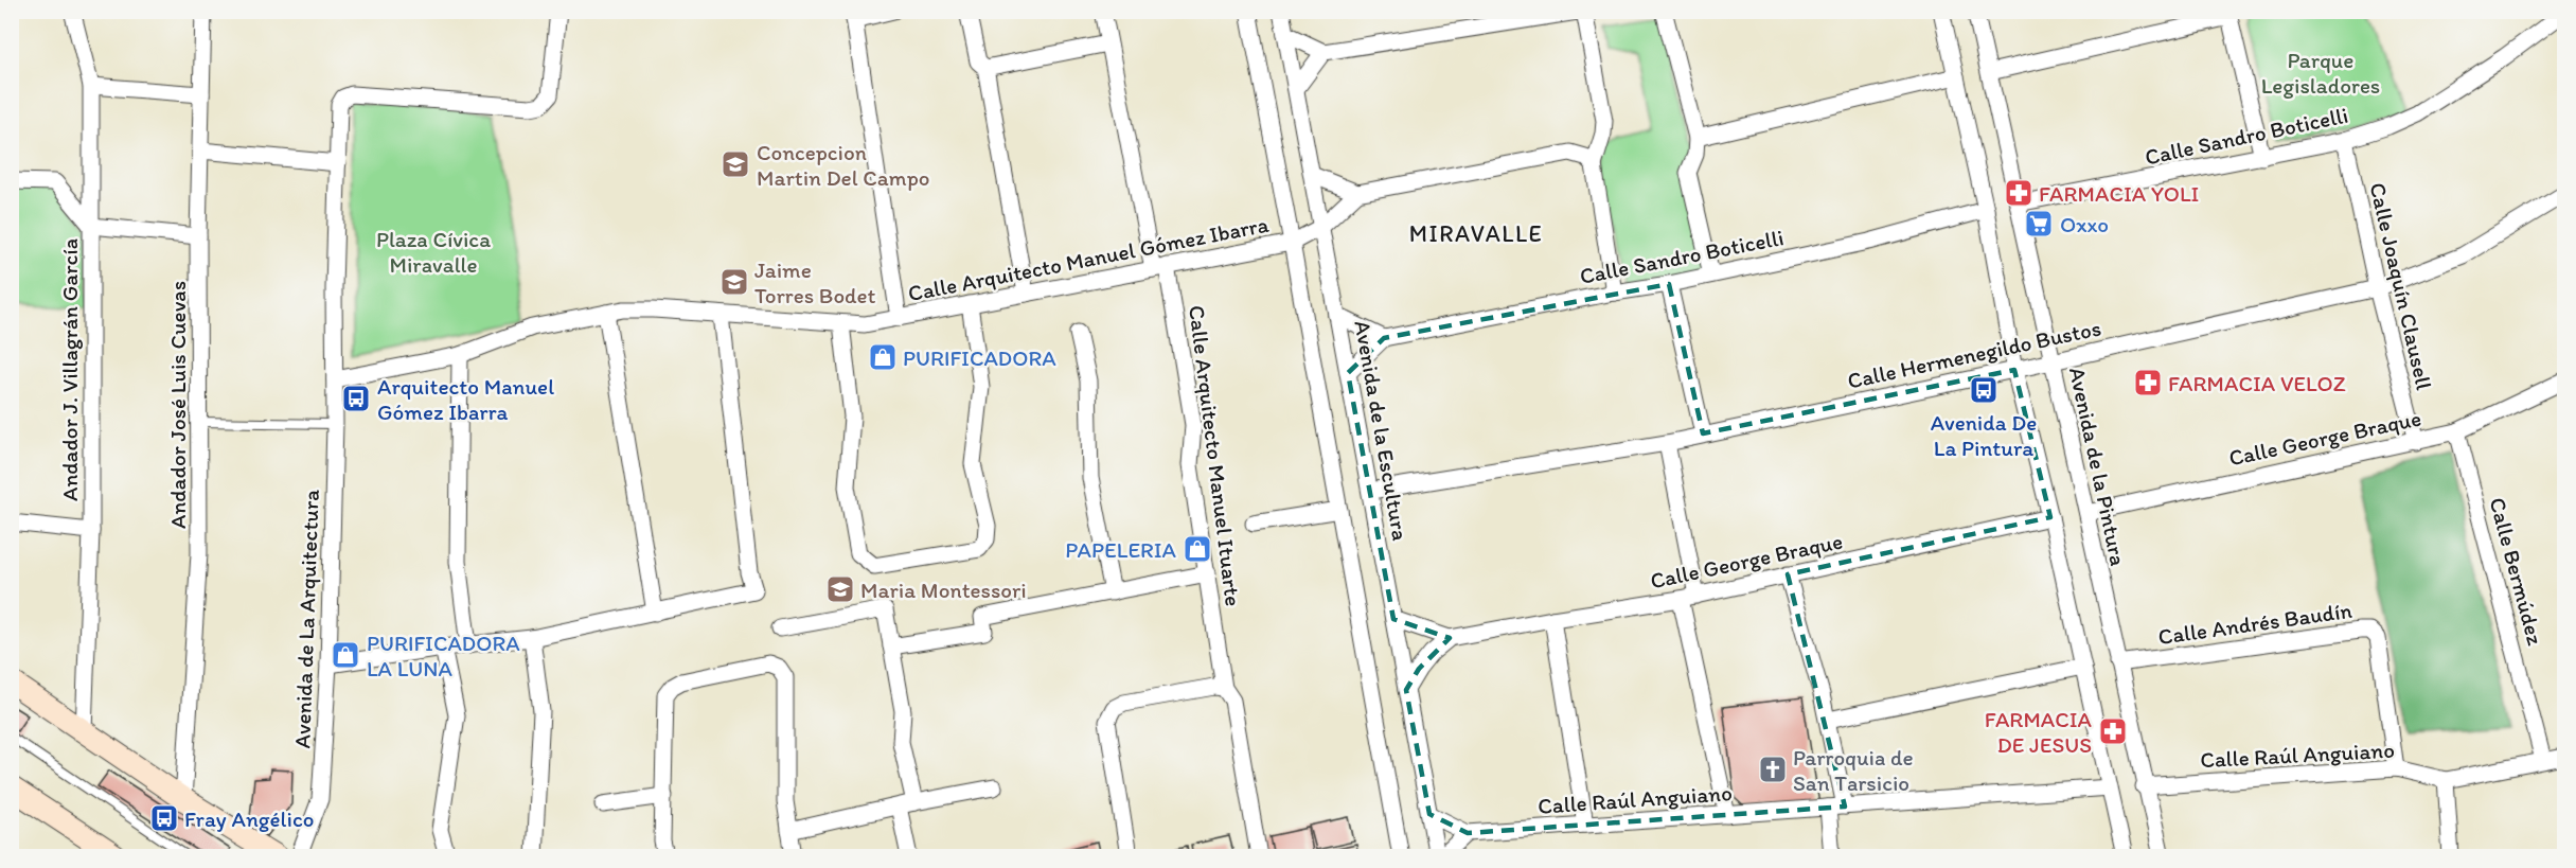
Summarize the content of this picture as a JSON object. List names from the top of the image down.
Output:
{
  "streets": {
    "street": [
      "Calle Sandro Boticelli",
      "Calle Arquitecto Manuel Gómez Ibarra",
      "Calle Joaquín Clausell",
      "Calle Hermenegildo Bustos",
      "Andador J. Villagrán García",
      "Andador José Luis Cuevas",
      "Avenida de la Escultura",
      "Calle George Braque",
      "Calle Arquitecto Manuel Ituarte",
      "Avenida de la Pintura",
      "Calle Bermúdez",
      "Avenida de La Arquitectura",
      "Calle Andrés Baudín",
      "Calle Raúl Anguiano"
    ]
  },
  "crossings": [
    ["Calle Sandro Boticelli", "Calle Joaquín Clausell"],
    ["Calle Sandro Boticelli", "Avenida de la Pintura"],
    ["Calle Arquitecto Manuel Gómez Ibarra", "Avenida de la Escultura"],
    ["Calle Arquitecto Manuel Gómez Ibarra", "Calle Arquitecto Manuel Ituarte"],
    ["Calle Arquitecto Manuel Gómez Ibarra", "Avenida de La Arquitectura"],
    ["Calle Joaquín Clausell", "Calle Hermenegildo Bustos"],
    ["Calle Joaquín Clausell", "Calle George Braque"],
    ["Calle Hermenegildo Bustos", "Avenida de la Escultura"],
    ["Calle Hermenegildo Bustos", "Avenida de la Pintura"],
    ["Avenida de la Escultura", "Calle George Braque"],
    ["Calle George Braque", "Avenida de la Pintura"],
    ["Calle George Braque", "Calle Bermúdez"],
    ["Avenida de la Pintura", "Calle Andrés Baudín"],
    ["Avenida de la Pintura", "Calle Raúl Anguiano"],
    ["Calle Bermúdez", "Calle Raúl Anguiano"],
    ["Calle Andrés Baudín", "Calle Raúl Anguiano"]
  ],
  "districts": ["MIRAVALLE"],
  "parks": ["Parque Legisladores", "Plaza Cívica Miravalle"],
  "places": {
    "school or university": ["Concepcion Martin Del Campo", "Jaime Torres Bodet", "Maria Montessori"],
    "pharmacy": ["FARMACIA YOLI", "FARMACIA VELOZ", "FARMACIA DE JESUS"],
    "supermarket": ["Oxxo"],
    "shop": ["PURIFICADORA", "PAPELERIA", "PURIFICADORA LA LUNA"],
    "bus stop": ["Avenida De La Pintura", "Arquitecto Manuel Gómez Ibarra", "Fray Angélico"],
    "church": ["Parroquia de San Tarsicio"]
  }
}
